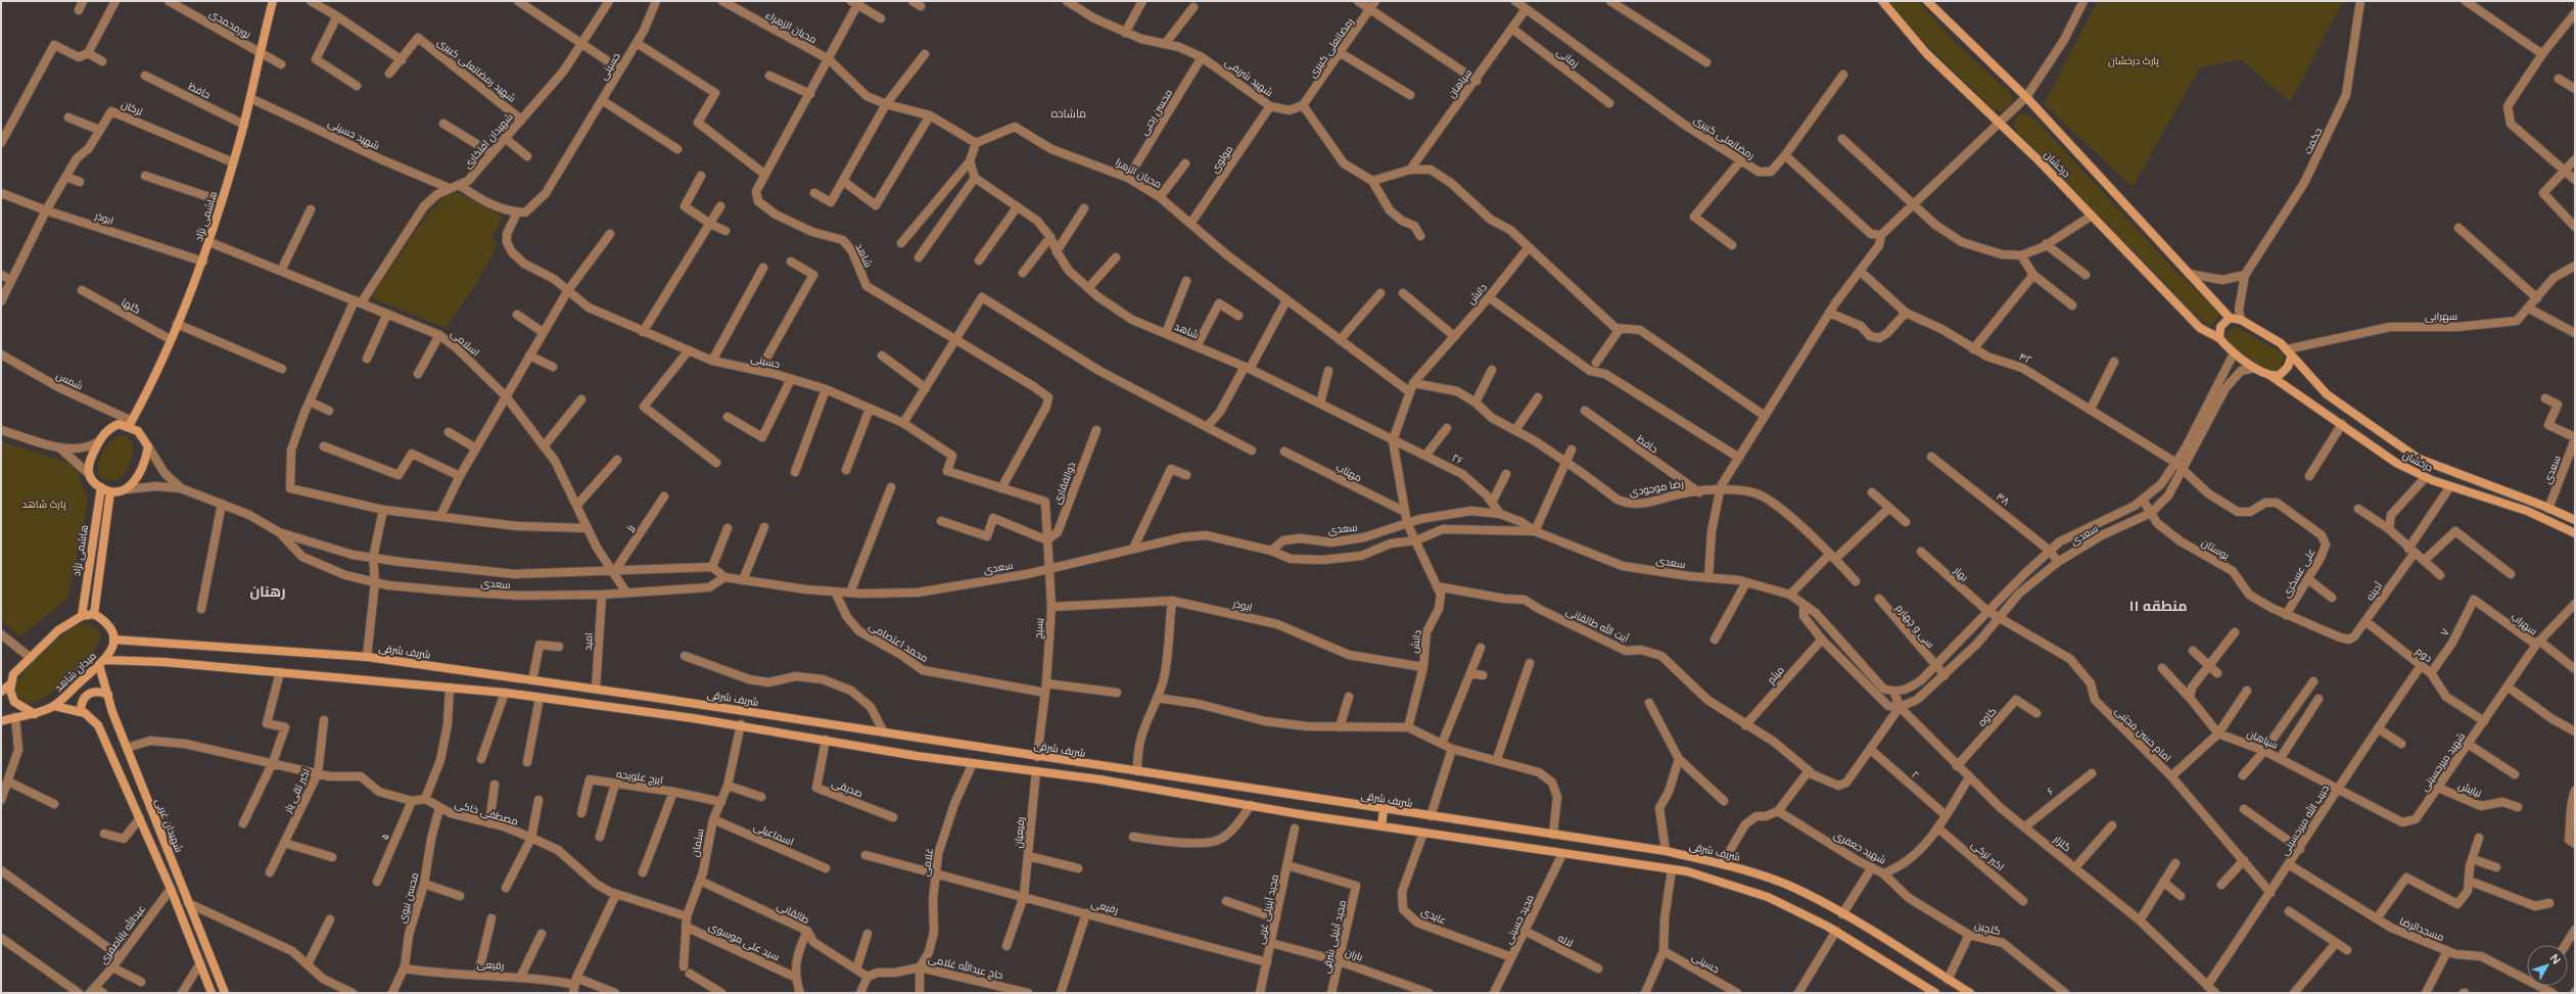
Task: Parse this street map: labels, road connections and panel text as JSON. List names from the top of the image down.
{
  "streets": {
    "main road": [
      "درخشان",
      "هاشمی نژاد",
      "شریف شرقی",
      "میدان شاهد",
      "شهیدان غربی"
    ],
    "street": [
      "نورمحمدی",
      "محبان الزهراء",
      "رمضانعلی کبیری",
      "زمانی",
      "حسینی",
      "شهید رمضانعلی کبیری",
      "شهید شریفی",
      "سپاهان",
      "حافظ",
      "ترکان",
      "محسن رجبی",
      "شهید حسینی",
      "شهیدان افتخاری",
      "حکمت",
      "مولوی",
      "محبان الزهرا",
      "ابوذر",
      "شاهد",
      "دانش",
      "گلها",
      "سهرابی",
      "اسلامی",
      "۴۲",
      "شمس",
      "۲۶",
      "سعدی",
      "مهتاب",
      "ذوالفقاری",
      "رضا موجودی",
      "۳۸",
      "رز",
      "بوستان",
      "علی عسکری",
      "بهار",
      "آدینه",
      "سهراب",
      "آیت الله طالقانی",
      "سی و چهارم",
      "بسیج",
      "۷",
      "امید",
      "محمد اعتصامی",
      "دوم",
      "میثم",
      "کاوه",
      "امام حسن مجتبی",
      "شهید میرحسینی",
      "۲",
      "ایرج علویجه",
      "صدیقی",
      "نیایش",
      "اکبر تقی یار",
      "۶",
      "مصطفی خاکی",
      "حبیب الله میرحسینی",
      "رفیعیان",
      "اسماعیلی",
      "۵",
      "سلمان",
      "گلزار",
      "شهید جعفری",
      "اکبر ترکی",
      "غلامی",
      "محسن نبوی",
      "رفیعی",
      "مجید آبنیلی غربی",
      "طالقانی",
      "عابدی",
      "مجید حسینی",
      "گلچین",
      "مسجدالرضا",
      "عبدالله باباصفری",
      "مجید آبنیلی شرقی",
      "لاله",
      "سید علی موسوی",
      "باران",
      "حاج عبدالله غلامی"
    ]
  },
  "crossings": [
    ["نورمحمدی", "هاشمی نژاد"],
    ["محبان الزهراء", "شاهد"],
    ["رمضانعلی کبیری", "شهید شریفی"],
    ["رمضانعلی کبیری", "سپاهان"],
    ["زمانی", "سپاهان"],
    ["حسینی", "شاهد"],
    ["حسینی", "بسیج"],
    ["شهید رمضانعلی کبیری", "شهیدان افتخاری"],
    ["شهید شریفی", "محسن رجبی"],
    ["شهید شریفی", "مولوی"],
    ["سپاهان", "شهید میرحسینی"],
    ["سپاهان", "حبیب الله میرحسینی"],
    ["حافظ", "هاشمی نژاد"],
    ["حافظ", "رضا موجودی"],
    ["ترکان", "هاشمی نژاد"],
    ["ترکان", "ابوذر"],
    ["محسن رجبی", "محبان الزهرا"],
    ["شهید حسینی", "شهیدان افتخاری"],
    ["شهید حسینی", "هاشمی نژاد"],
    ["شهیدان افتخاری", "اسلامی"],
    ["مولوی", "محبان الزهرا"],
    ["درخشان", "سهرابی"],
    ["درخشان", "سعدی"],
    ["درخشان", "آدینه"],
    ["محبان الزهرا", "دانش"],
    ["هاشمی نژاد", "ابوذر"],
    ["هاشمی نژاد", "گلها"],
    ["هاشمی نژاد", "اسلامی"],
    ["هاشمی نژاد", "شمس"],
    ["ابوذر", "دانش"],
    ["ابوذر", "بسیج"],
    ["شاهد", "دانش"],
    ["شاهد", "۲۶"],
    ["دانش", "۲۶"],
    ["دانش", "سعدی"],
    ["دانش", "مهتاب"],
    ["دانش", "رضا موجودی"],
    ["دانش", "آیت الله طالقانی"],
    ["اسلامی", "سعدی"],
    ["اسلامی", "رز"],
    ["۴۲", "سعدی"],
    ["۴۲", "علی عسکری"],
    ["۲۶", "سعدی"],
    ["سعدی", "۳۸"],
    ["سعدی", "رز"],
    ["سعدی", "بوستان"],
    ["سعدی", "علی عسکری"],
    ["سعدی", "بهار"],
    ["سعدی", "آیت الله طالقانی"],
    ["سعدی", "سی و چهارم"],
    ["سعدی", "بسیج"],
    ["سعدی", "امید"],
    ["سعدی", "محمد اعتصامی"],
    ["سعدی", "امام حسن مجتبی"],
    ["سعدی", "گلزار"],
    ["ذوالفقاری", "بسیج"],
    ["بوستان", "علی عسکری"],
    ["بوستان", "آدینه"],
    ["بهار", "امام حسن مجتبی"],
    ["آدینه", "دوم"],
    ["سهراب", "۷"],
    ["سهراب", "شهید میرحسینی"],
    ["آیت الله طالقانی", "میثم"],
    ["آیت الله طالقانی", "۲"],
    ["آیت الله طالقانی", "گلزار"],
    ["بسیج", "محمد اعتصامی"],
    ["بسیج", "شریف شرقی"],
    ["۷", "دوم"],
    ["امید", "شریف شرقی"],
    ["شریف شرقی", "میدان شاهد"],
    ["دوم", "شهید میرحسینی"],
    ["دوم", "حبیب الله میرحسینی"],
    ["میدان شاهد", "شهیدان غربی"],
    ["کاوه", "گلزار"],
    ["امام حسن مجتبی", "حبیب الله میرحسینی"],
    ["شهید میرحسینی", "نیایش"],
    ["شهید میرحسینی", "حبیب الله میرحسینی"],
    ["۲", "شهید جعفری"],
    ["ایرج علویجه", "سلمان"],
    ["۶", "گلزار"],
    ["مصطفی خاکی", "سلمان"],
    ["مصطفی خاکی", "محسن نبوی"],
    ["حبیب الله میرحسینی", "گلزار"],
    ["حبیب الله میرحسینی", "مسجدالرضا"],
    ["رفیعیان", "رفیعی"],
    ["اسماعیلی", "سلمان"],
    ["سلمان", "طالقانی"],
    ["سلمان", "سید علی موسوی"],
    ["گلزار", "شهید جعفری"],
    ["شهید جعفری", "اکبر ترکی"],
    ["شهید جعفری", "گلچین"],
    ["غلامی", "رفیعی"],
    ["غلامی", "حاج عبدالله غلامی"],
    ["محسن نبوی", "رفیعی"],
    ["رفیعی", "مجید آبنیلی غربی"],
    ["مجید آبنیلی غربی", "مجید آبنیلی شرقی"],
    ["مجید آبنیلی غربی", "باران"],
    ["طالقانی", "حاج عبدالله غلامی"],
    ["عابدی", "مجید حسینی"],
    ["مجید حسینی", "لاله"],
    ["مجید آبنیلی شرقی", "باران"]
  ],
  "districts": ["ماشاده", "رهنان", "منطقه ۱۱"],
  "parks": ["پارک درخشان", "پارک شاهد"],
  "north": "top right"
}
